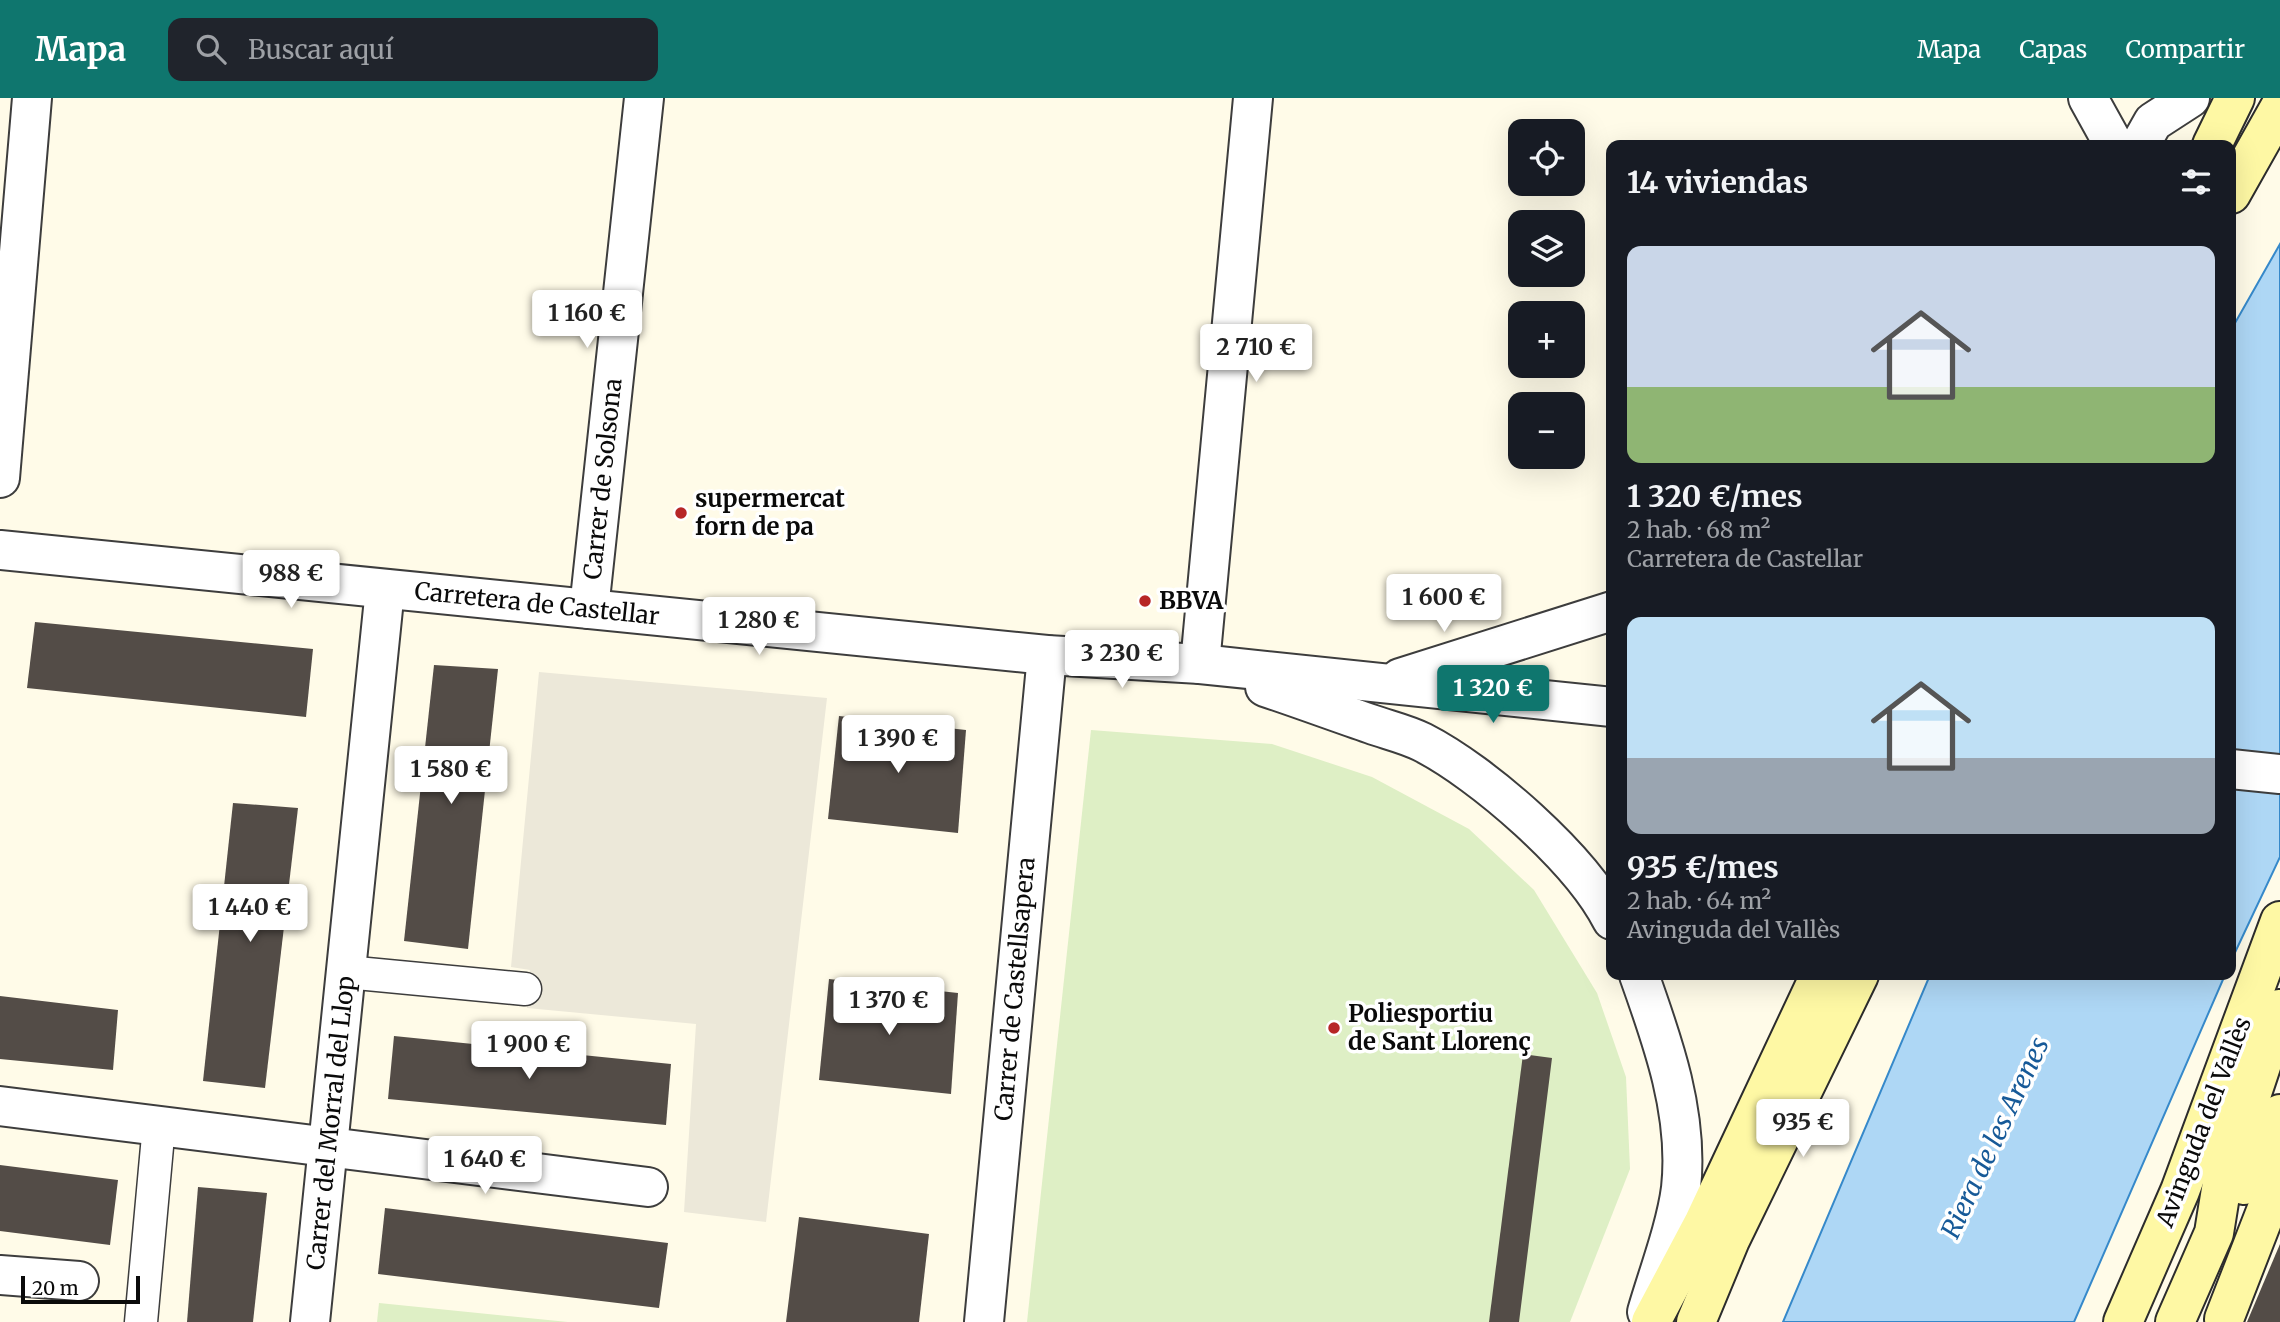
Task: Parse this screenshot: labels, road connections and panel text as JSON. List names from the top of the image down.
{
  "streets": {
    "main road": ["Avinguda del Vallès"],
    "street": [
      "Carrer de Solsona",
      "Carretera de Castellar",
      "Carrer de Castellsapera",
      "Carrer del Morral del Llop"
    ]
  },
  "crossings": [
    ["Carrer de Solsona", "Carretera de Castellar"],
    ["Carretera de Castellar", "Carrer de Castellsapera"],
    ["Carretera de Castellar", "Carrer del Morral del Llop"]
  ],
  "water": ["Riera de les Arenes"],
  "places": ["supermercat forn de pa", "BBVA", "Poliesportiu de Sant Llorenç"],
  "scale_bar": "20 m",
  "page": {
    "header": "Mapa",
    "search": "Buscar aquí",
    "nav": ["Mapa", "Capas", "Compartir"],
    "map_buttons": ["+", "−"],
    "heading": "14 viviendas",
    "list": [
      {
        "name": "1 320 €/mes",
        "note": "2 hab. · 68 m² · Carretera de Castellar"
      },
      {
        "name": "935 €/mes",
        "note": "2 hab. · 64 m² · Avinguda del Vallès"
      }
    ],
    "price": [
      "1 160 €",
      "2 710 €",
      "988 €",
      "1 600 €",
      "1 280 €",
      "3 230 €",
      "1 320 €",
      "1 390 €",
      "1 580 €",
      "1 440 €",
      "1 370 €",
      "1 900 €",
      "935 €",
      "1 640 €"
    ],
    "scale": "20 m"
  }
}
